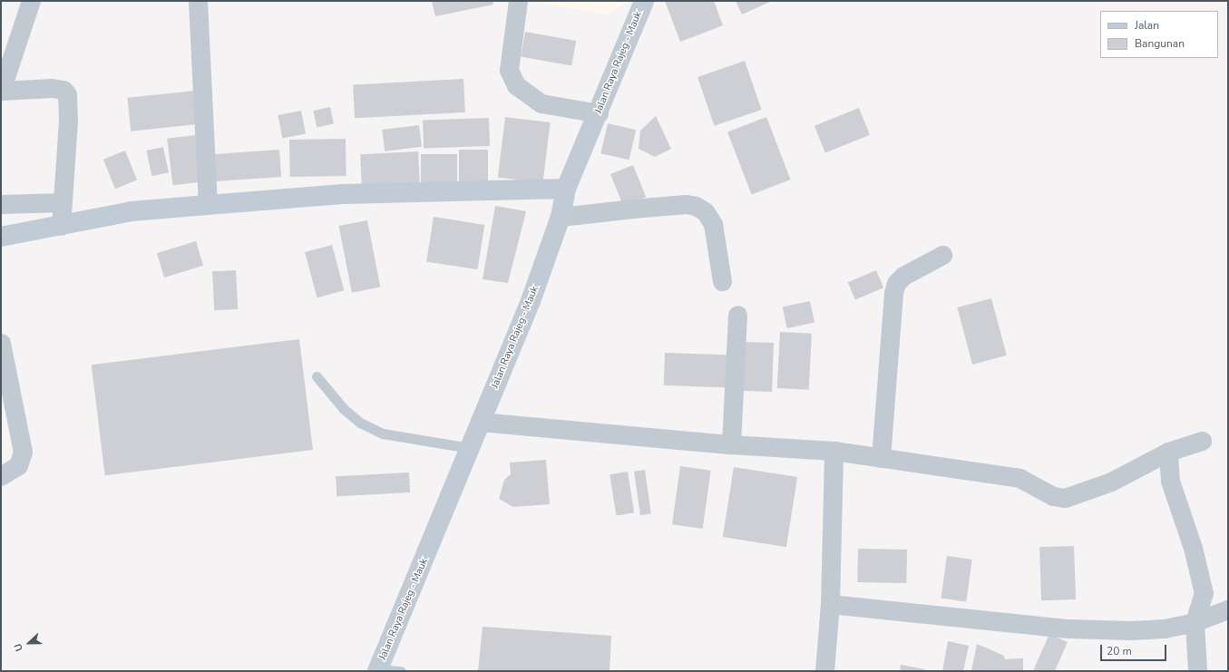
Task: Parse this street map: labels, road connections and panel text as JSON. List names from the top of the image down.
{
  "streets": {
    "main road": ["Jalan Raya Rajeg - Mauk"]
  },
  "legend": ["Jalan", "Bangunan"],
  "scale_bar": "20 m",
  "north": "left"
}
